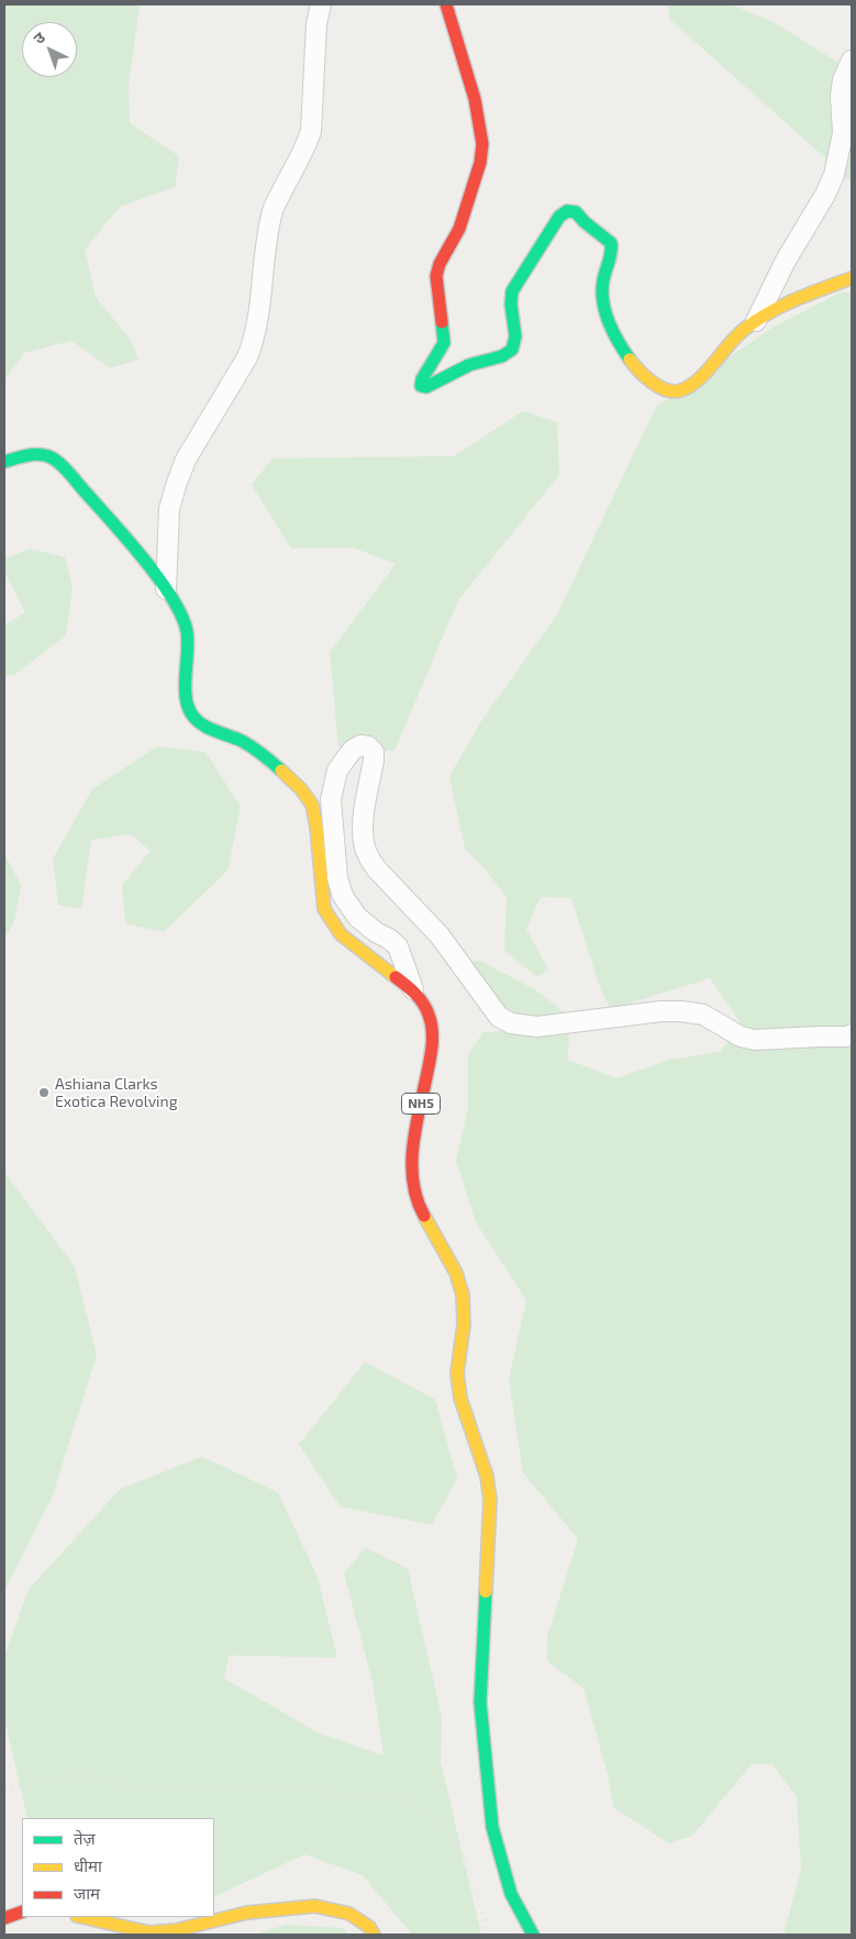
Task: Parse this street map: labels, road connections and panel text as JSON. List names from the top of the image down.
{
  "streets": {
    "main road": ["NH5"]
  },
  "places": ["Ashiana Clarks Exotica Revolving"],
  "legend": ["तेज़", "धीमा", "जाम"],
  "north": "top left"
}
